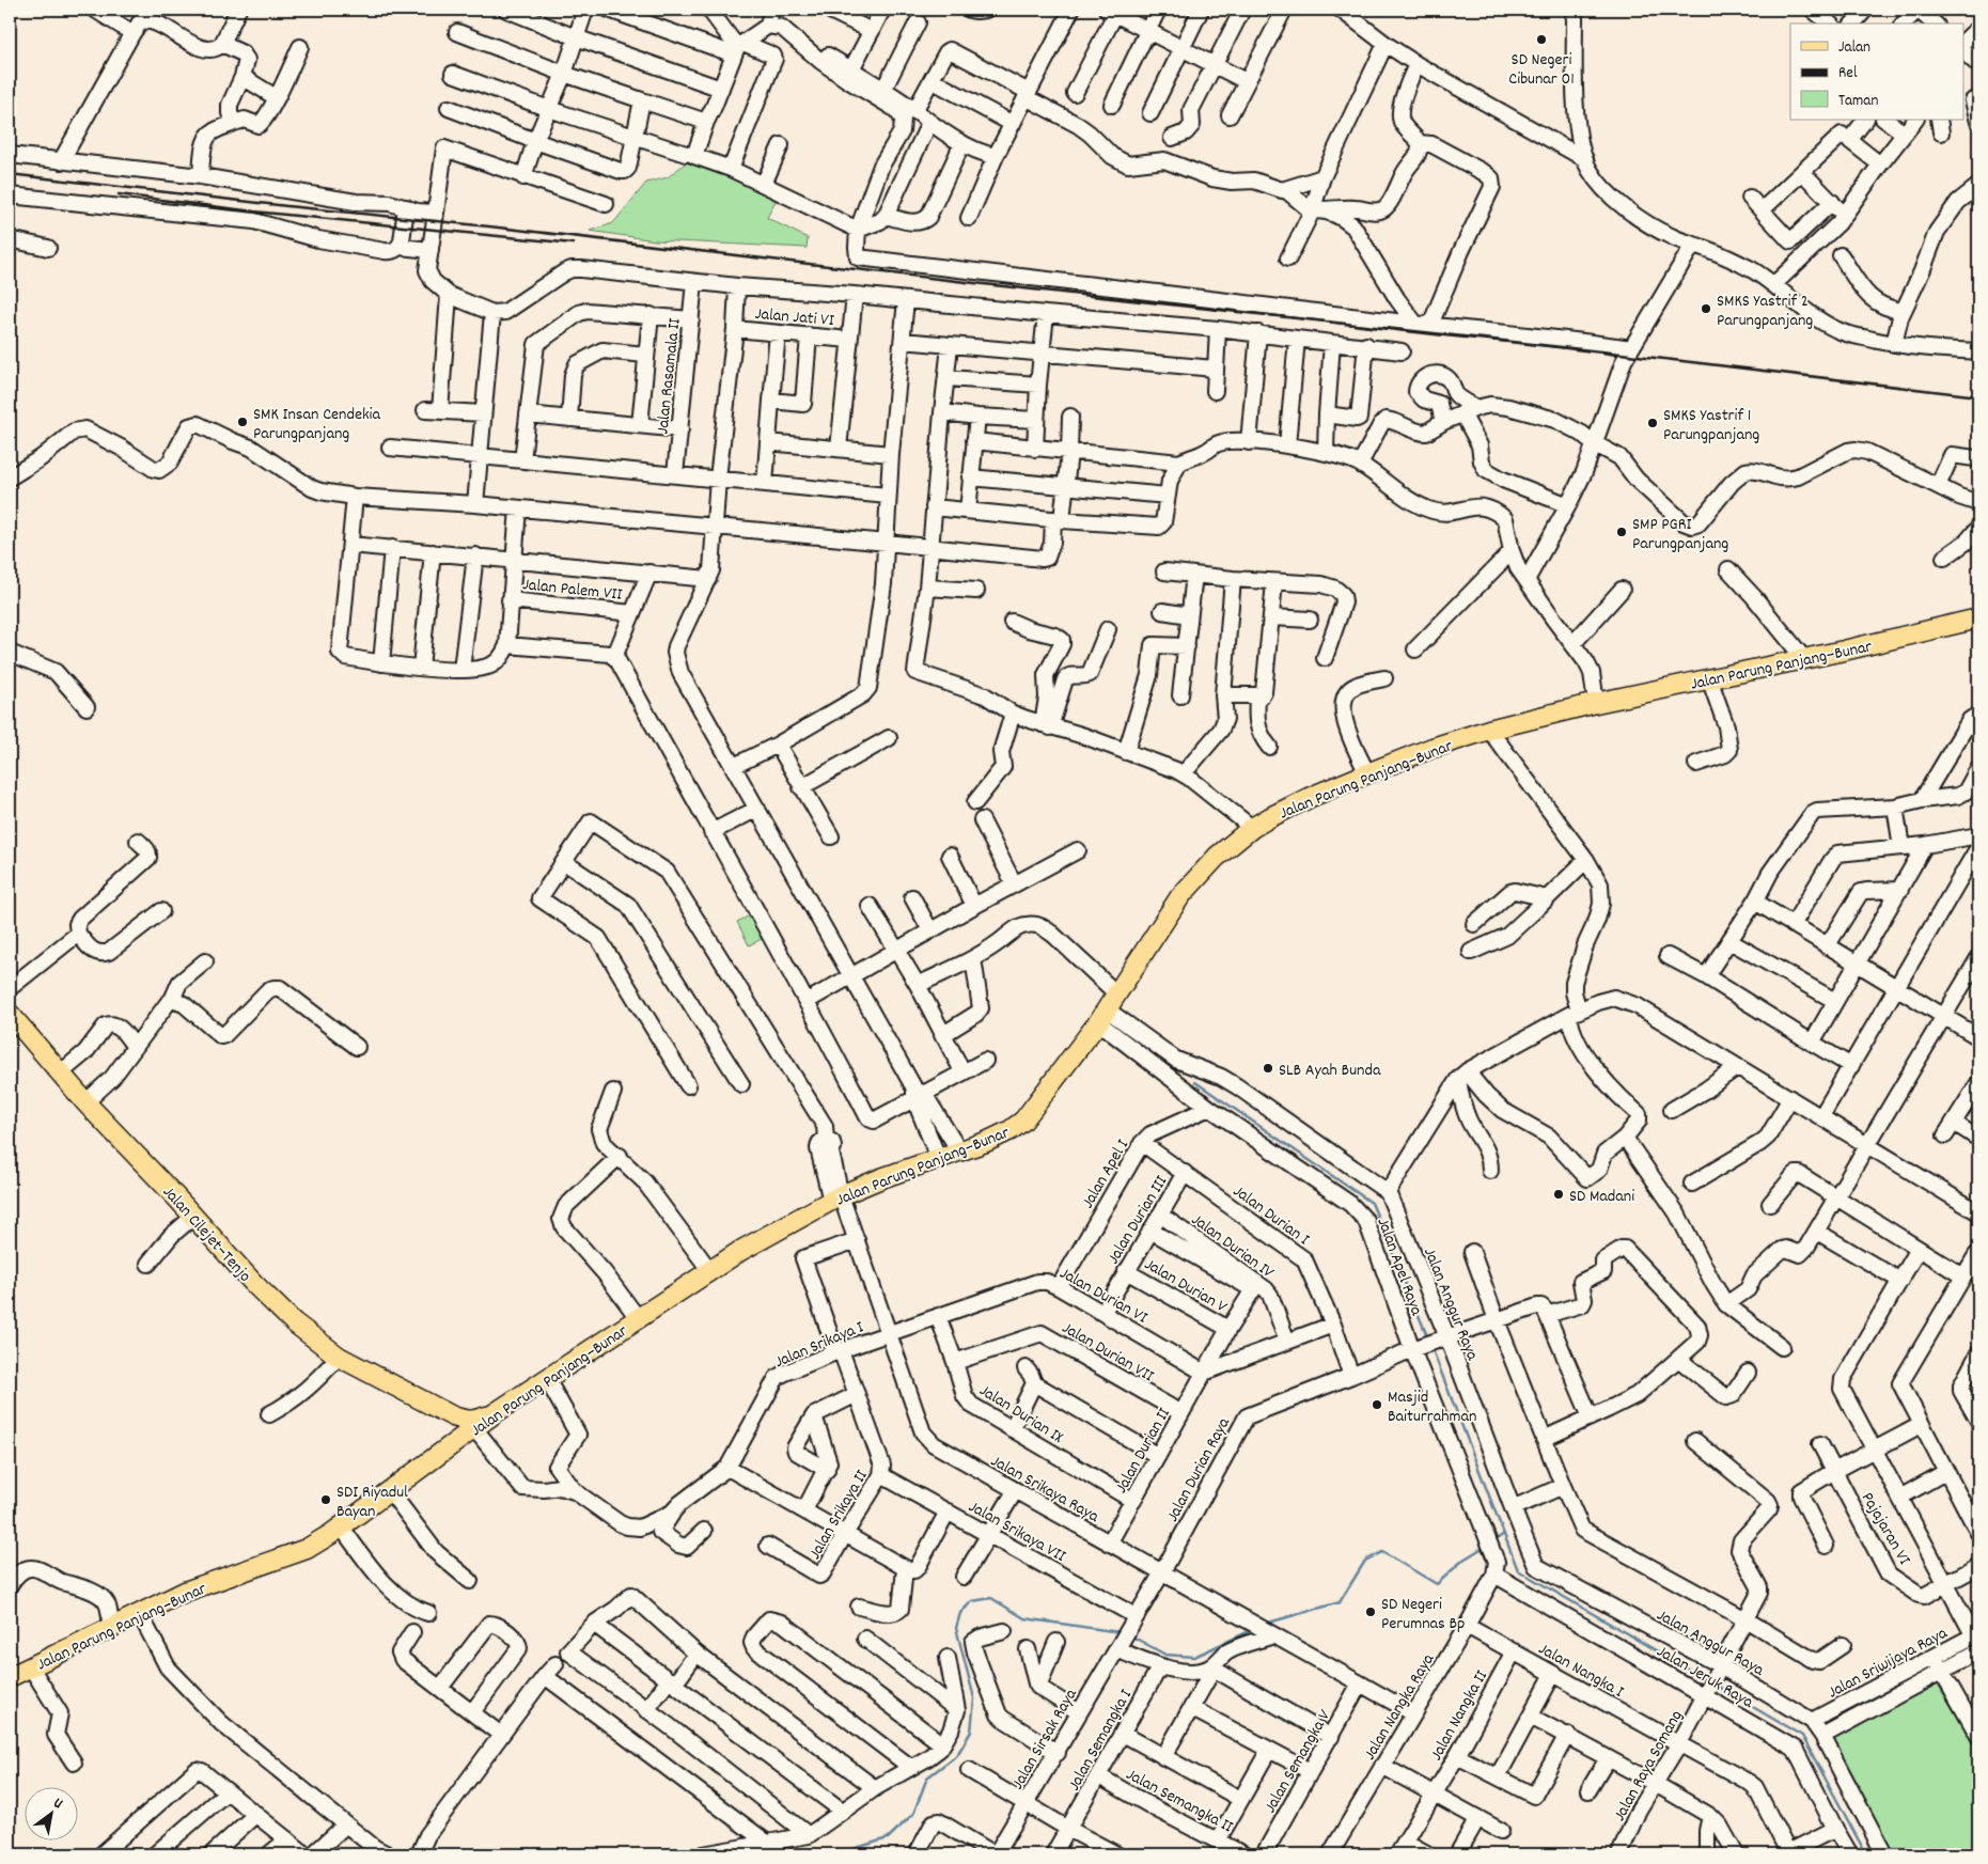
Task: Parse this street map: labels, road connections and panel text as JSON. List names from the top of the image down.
{
  "streets": {
    "main road": ["Jalan Parung Panjang–Bunar", "Jalan Cilejet–Tenjo"],
    "street": [
      "Jalan Jati VI",
      "Jalan Rasamala II",
      "Jalan Palem VII",
      "Jalan Apel I",
      "Jalan Durian I",
      "Jalan Durian III",
      "Jalan Durian IV",
      "Jalan Apel Raya",
      "Jalan Durian V",
      "Jalan Durian VI",
      "Jalan Anggur Raya",
      "Jalan Srikaya I",
      "Jalan Durian VII",
      "Jalan Durian IX",
      "Jalan Durian II",
      "Jalan Durian Raya",
      "Jalan Srikaya Raya",
      "Jalan Srikaya II",
      "Pajajaran VI",
      "Jalan Srikaya VII",
      "Jalan Sriwijaya Raya",
      "Jalan Nangka I",
      "Jalan Jeruk Raya",
      "Jalan Nangka Raya",
      "Jalan Nangka II",
      "Jalan Sirsak Raya",
      "Jalan Semangka I",
      "Jalan Semangka V",
      "Jalan Raya Somang",
      "Jalan Semangka II"
    ]
  },
  "crossings": [
    ["Jalan Parung Panjang–Bunar", "Jalan Cilejet–Tenjo"],
    ["Jalan Parung Panjang–Bunar", "Jalan Apel Raya"],
    ["Jalan Parung Panjang–Bunar", "Jalan Srikaya Raya"],
    ["Jalan Apel I", "Jalan Durian I"],
    ["Jalan Apel I", "Jalan Apel Raya"],
    ["Jalan Apel I", "Jalan Durian VI"],
    ["Jalan Durian I", "Jalan Durian III"],
    ["Jalan Durian I", "Jalan Durian Raya"],
    ["Jalan Durian III", "Jalan Durian IV"],
    ["Jalan Durian III", "Jalan Durian V"],
    ["Jalan Durian III", "Jalan Durian VI"],
    ["Jalan Durian IV", "Jalan Durian II"],
    ["Jalan Apel Raya", "Jalan Anggur Raya"],
    ["Jalan Apel Raya", "Jalan Durian Raya"],
    ["Jalan Apel Raya", "Jalan Jeruk Raya"],
    ["Jalan Apel Raya", "Jalan Nangka Raya"],
    ["Jalan Durian V", "Jalan Durian II"],
    ["Jalan Durian VI", "Jalan Srikaya I"],
    ["Jalan Durian VI", "Jalan Durian IX"],
    ["Jalan Durian VI", "Jalan Durian II"],
    ["Jalan Durian VI", "Jalan Srikaya Raya"],
    ["Jalan Anggur Raya", "Jalan Durian Raya"],
    ["Jalan Anggur Raya", "Jalan Sriwijaya Raya"],
    ["Jalan Anggur Raya", "Jalan Raya Somang"],
    ["Jalan Srikaya I", "Jalan Srikaya Raya"],
    ["Jalan Srikaya I", "Jalan Srikaya II"],
    ["Jalan Durian VII", "Jalan Durian IX"],
    ["Jalan Durian VII", "Jalan Durian II"],
    ["Jalan Durian IX", "Jalan Durian II"],
    ["Jalan Durian II", "Jalan Srikaya Raya"],
    ["Jalan Durian Raya", "Jalan Srikaya Raya"],
    ["Jalan Durian Raya", "Jalan Srikaya VII"],
    ["Jalan Durian Raya", "Jalan Sirsak Raya"],
    ["Jalan Srikaya Raya", "Jalan Srikaya II"],
    ["Jalan Srikaya II", "Jalan Srikaya VII"],
    ["Jalan Srikaya VII", "Jalan Sirsak Raya"],
    ["Jalan Nangka I", "Jalan Nangka Raya"],
    ["Jalan Nangka I", "Jalan Nangka II"],
    ["Jalan Nangka I", "Jalan Raya Somang"],
    ["Jalan Jeruk Raya", "Jalan Nangka Raya"],
    ["Jalan Jeruk Raya", "Jalan Raya Somang"],
    ["Jalan Semangka I", "Jalan Semangka II"]
  ],
  "places": [
    "SD Negeri Cibunar 01",
    "SMKS Yastrif 2 Parungpanjang",
    "SMK Insan Cendekia Parungpanjang",
    "SMKS Yastrif 1 Parungpanjang",
    "SMP PGRI Parungpanjang",
    "SLB Ayah Bunda",
    "SD Madani",
    "Masjid Baiturrahman",
    "SDI Riyadul Bayan",
    "SD Negeri Perumnas Bp"
  ],
  "legend": ["Jalan", "Rel", "Taman"],
  "north": "top right"
}
